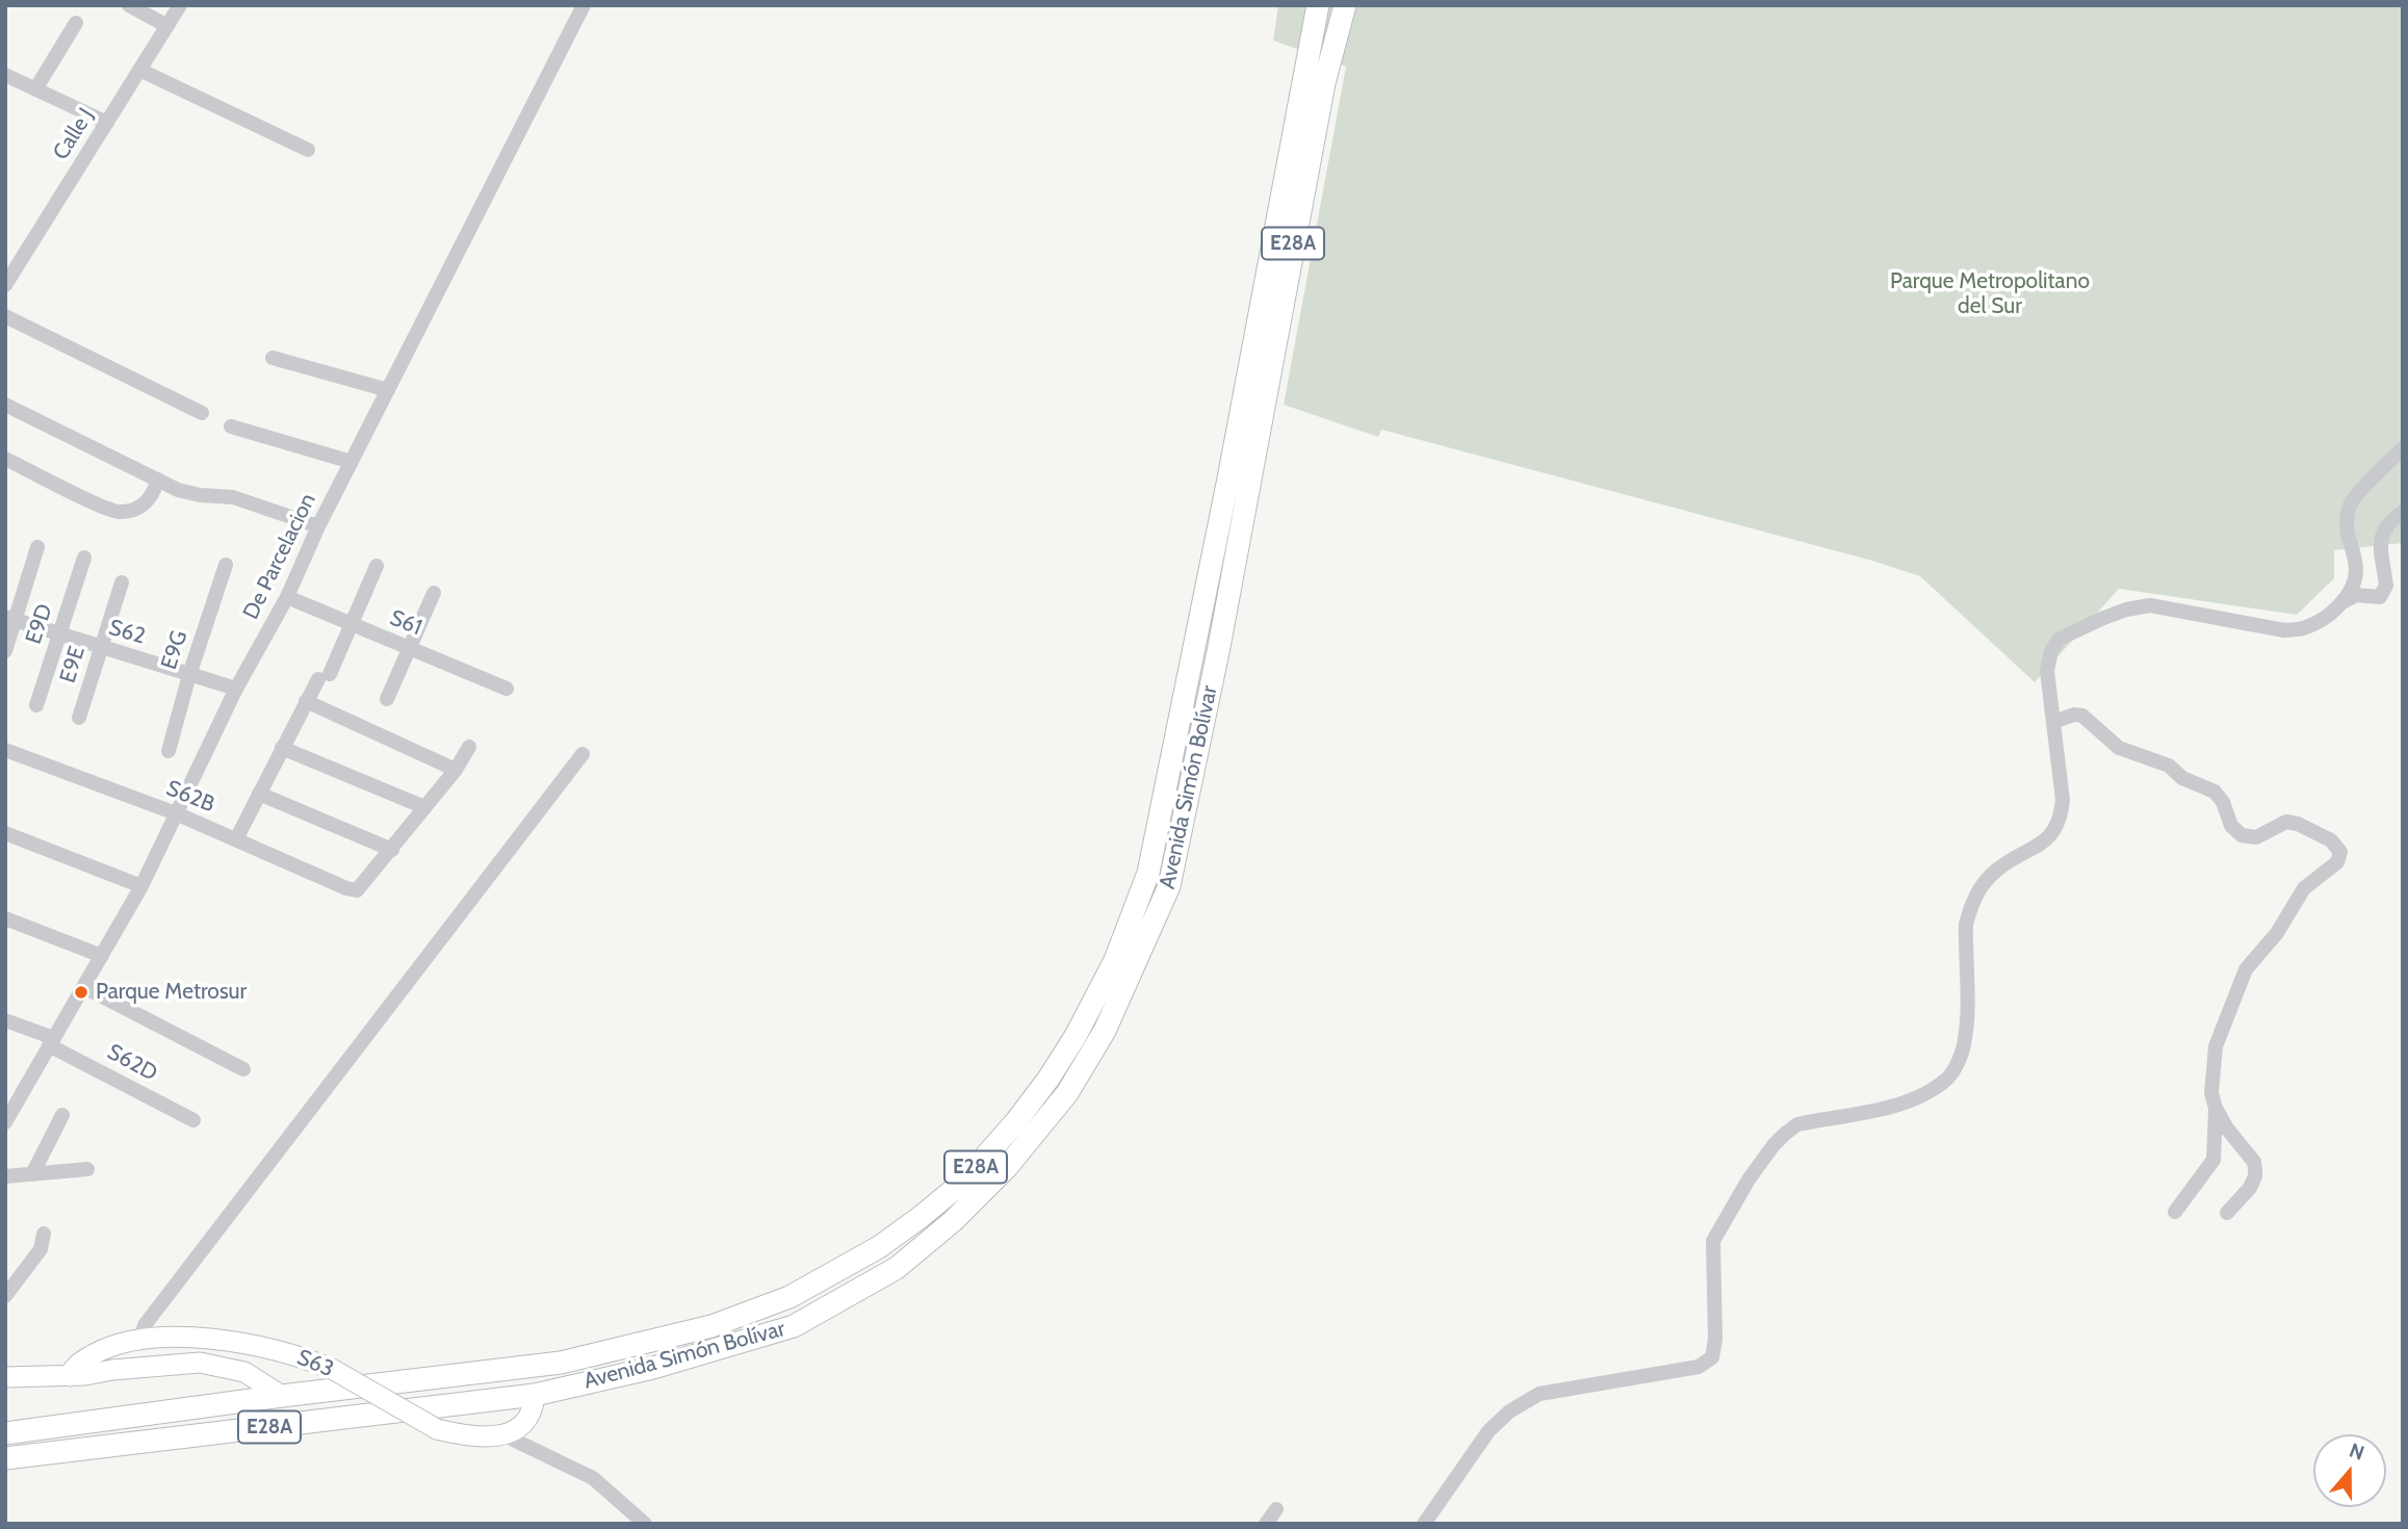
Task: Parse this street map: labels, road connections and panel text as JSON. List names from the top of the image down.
{
  "streets": {
    "highway": ["E28A", "Avenida Simón Bolívar"],
    "main road": ["S63"],
    "street": [
      "Calle J",
      "De Parcelacion",
      "S61",
      "E9D",
      "S62",
      "E9G",
      "E9E",
      "S62B",
      "S62D"
    ]
  },
  "crossings": [
    ["De Parcelacion", "S61"],
    ["De Parcelacion", "S62"],
    ["De Parcelacion", "S62B"],
    ["De Parcelacion", "S62D"],
    ["E9D", "S62"],
    ["S62", "E9G"],
    ["S62", "E9E"],
    ["Avenida Simón Bolívar", "S63"]
  ],
  "parks": ["Parque Metropolitano del Sur"],
  "places": ["Parque Metrosur"],
  "north": "top"
}
